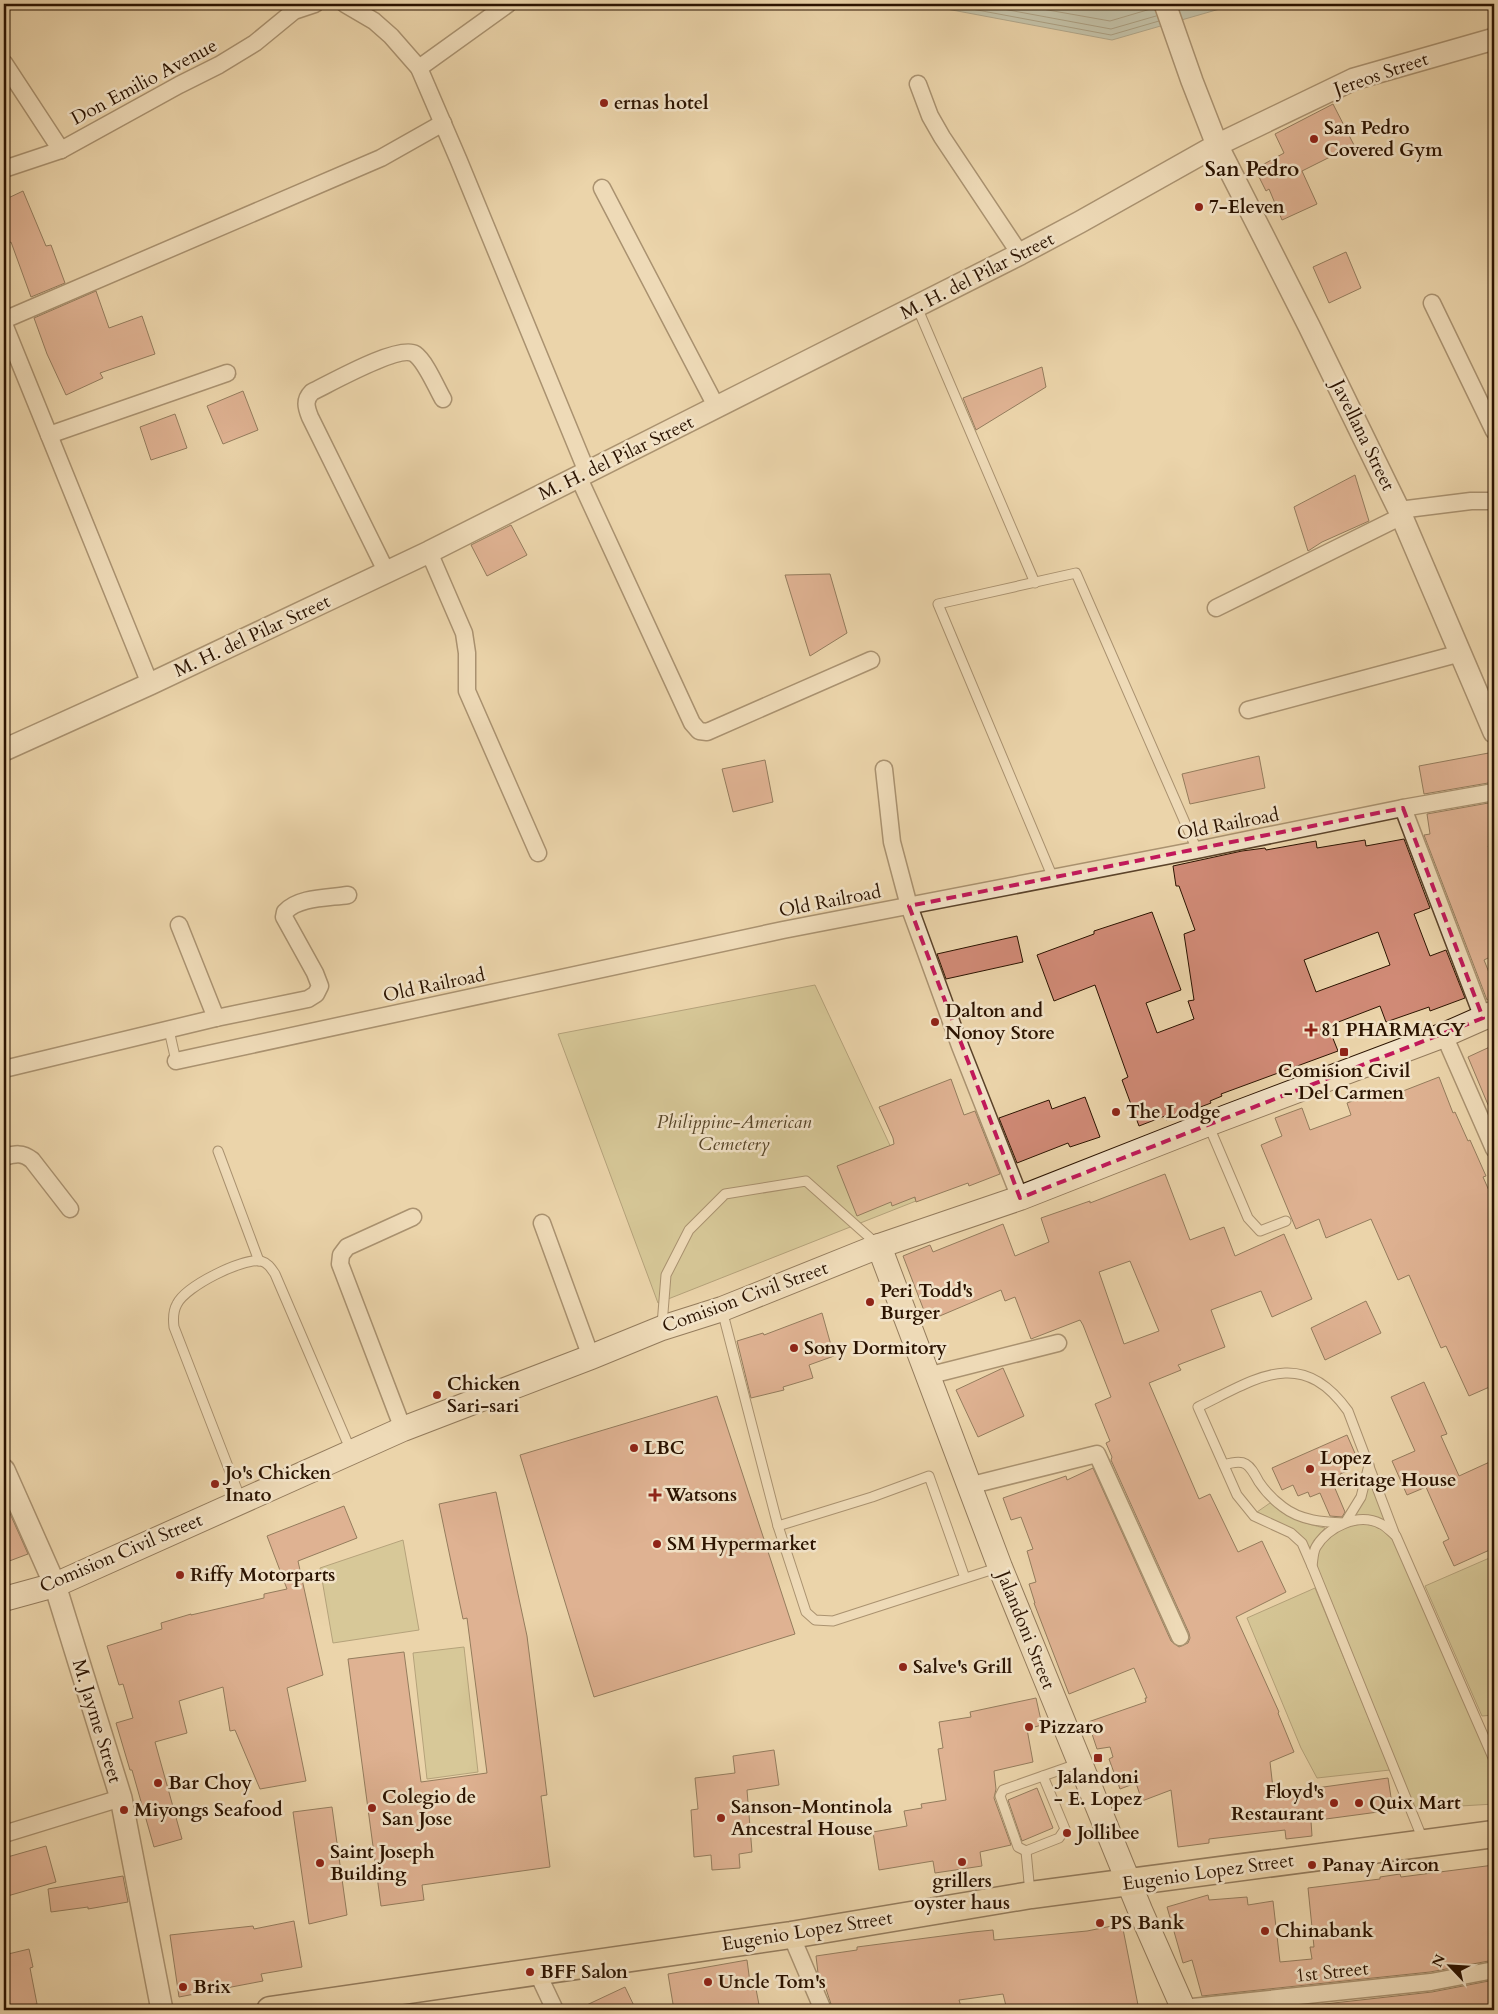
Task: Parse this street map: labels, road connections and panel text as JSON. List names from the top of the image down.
{
  "streets": {
    "main road": ["Comision Civil Street", "Jalandoni Street", "Eugenio Lopez Street"],
    "street": [
      "Jereos Street",
      "Don Emilio Avenue",
      "M. H. del Pilar Street",
      "Javellana Street",
      "Old Railroad",
      "M. Jayme Street",
      "1st Street"
    ]
  },
  "crossings": [
    ["Jereos Street", "M. H. del Pilar Street"],
    ["Jereos Street", "Javellana Street"],
    ["M. H. del Pilar Street", "Javellana Street"],
    ["Comision Civil Street", "Jalandoni Street"],
    ["Comision Civil Street", "M. Jayme Street"],
    ["Jalandoni Street", "Eugenio Lopez Street"],
    ["Jalandoni Street", "1st Street"]
  ],
  "districts": ["San Pedro"],
  "parks": ["Philippine-American Cemetery"],
  "places": {
    "other": [
      "ernas hotel",
      "San Pedro Covered Gym",
      "7-Eleven",
      "Dalton and Nonoy Store",
      "The Lodge",
      "Peri Todd's Burger",
      "Sony Dormitory",
      "Chicken Sari-sari",
      "LBC",
      "Lopez Heritage House",
      "Jo's Chicken Inato",
      "SM Hypermarket",
      "Riffy Motorparts",
      "Salve's Grill",
      "Pizzaro",
      "Bar Choy",
      "Floyd's Restaurant",
      "Quix Mart",
      "Colegio de San Jose",
      "Miyongs Seafood",
      "Sanson-Montinola Ancestral House",
      "Jollibee",
      "grillers oyster haus",
      "Saint Joseph Building",
      "Panay Aircon",
      "PS Bank",
      "Chinabank",
      "BFF Salon",
      "Uncle Tom's",
      "Brix"
    ],
    "health": ["81 PHARMACY", "Watsons"],
    "transit": ["Comision Civil - Del Carmen", "Jalandoni - E. Lopez"]
  },
  "north": "top left"
}
